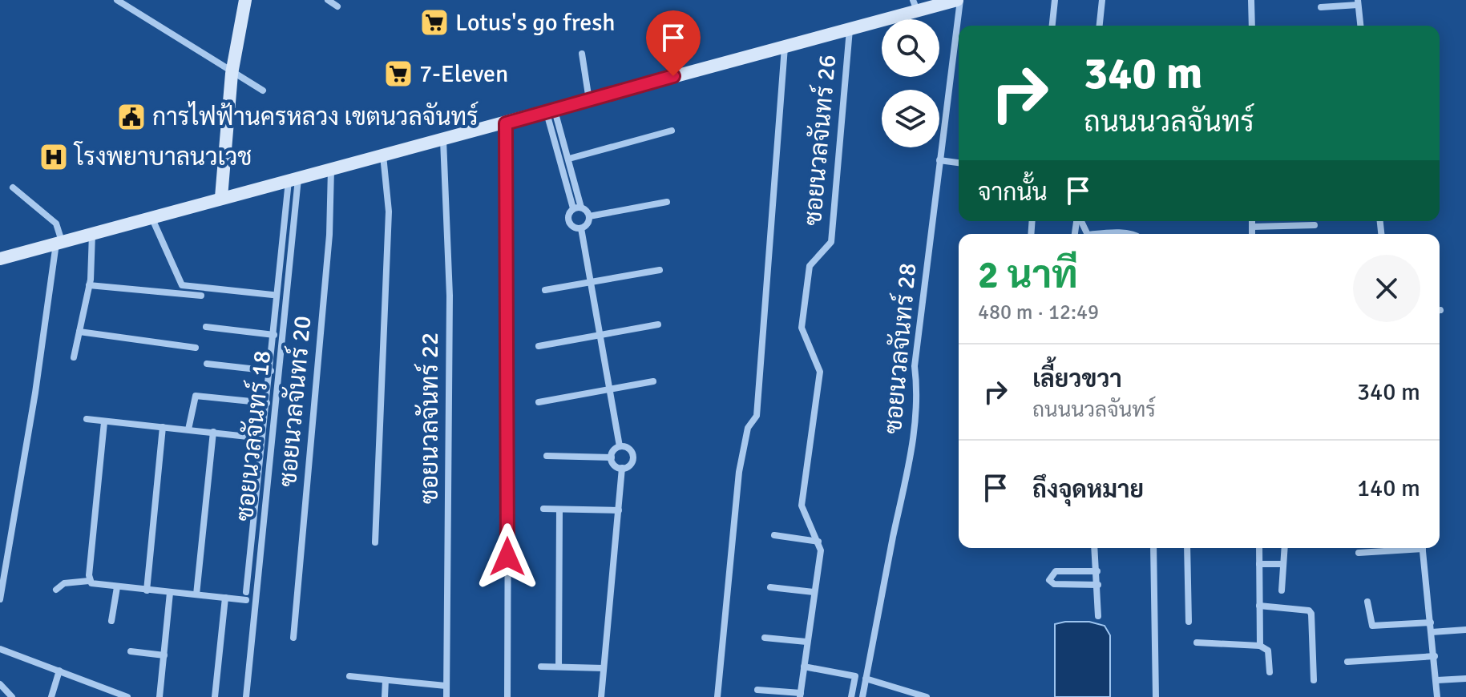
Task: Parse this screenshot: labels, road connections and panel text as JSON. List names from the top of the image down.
{
  "streets": {
    "street": [
      "ซอยนวลจันทร์ 26",
      "ซอยนวลจันทร์ 28",
      "ซอยนวลจันทร์ 20",
      "ซอยนวลจันทร์ 22",
      "ซอยนวลจันทร์ 18"
    ]
  },
  "places": {
    "supermarket": ["Lotus's go fresh", "7-Eleven"],
    "public building": ["การไฟฟ้านครหลวง เขตนวลจันทร์"],
    "hospital": ["โรงพยาบาลนวเวช"]
  },
  "page": {
    "turn": ["340 m", "ถนนนวลจันทร์"],
    "then": "จากนั้น",
    "heading": ["2 นาที", "480 m · 12:49"],
    "list": [
      {
        "name": "เลี้ยวขวา",
        "note": "ถนนนวลจันทร์",
        "value": "340 m"
      },
      {
        "name": "ถึงจุดหมาย",
        "value": "140 m"
      }
    ]
  }
}
